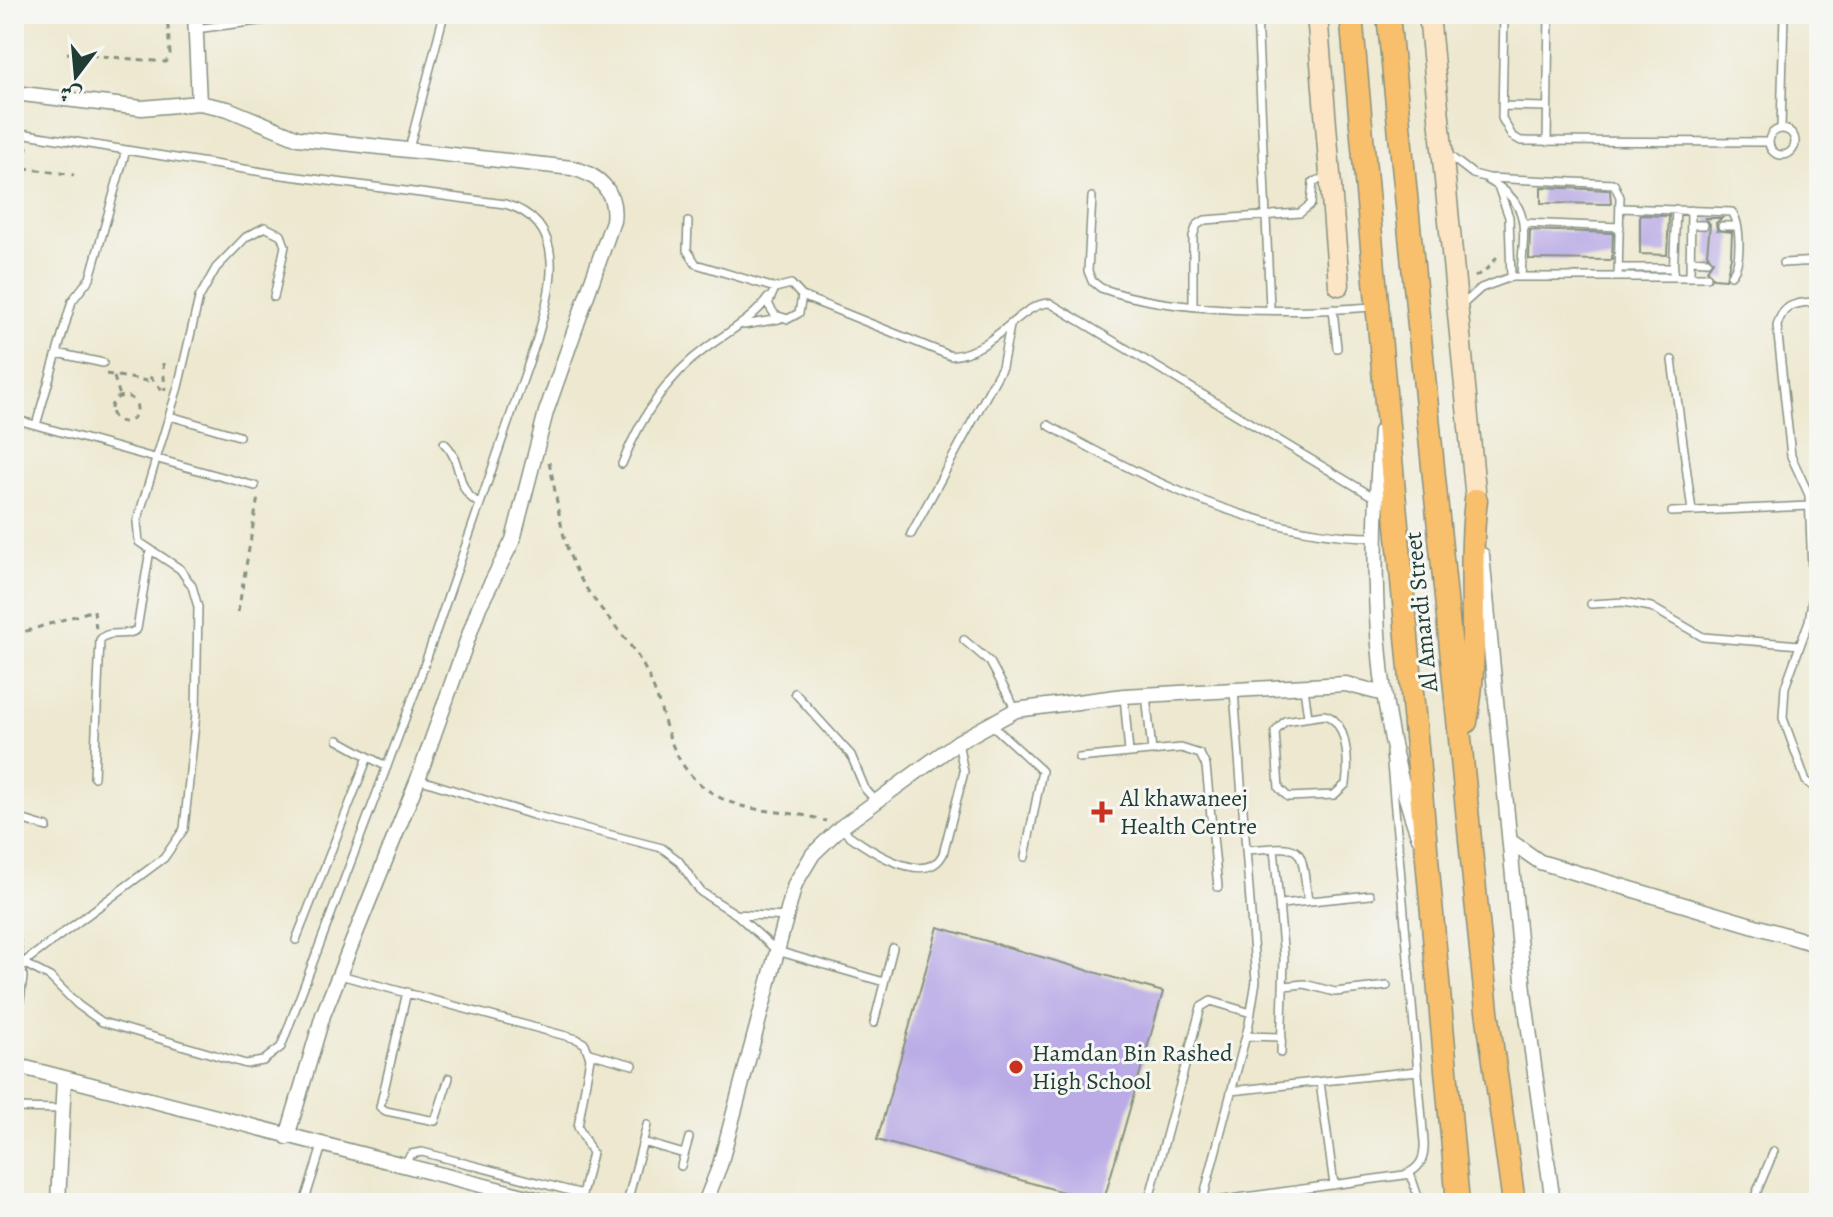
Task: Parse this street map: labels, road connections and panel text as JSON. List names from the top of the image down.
{
  "streets": {
    "main road": ["Al Amardi Street"]
  },
  "places": {
    "health": ["Al khawaneej Health Centre"],
    "other": ["Hamdan Bin Rashed High School"]
  },
  "north": "bottom"
}
